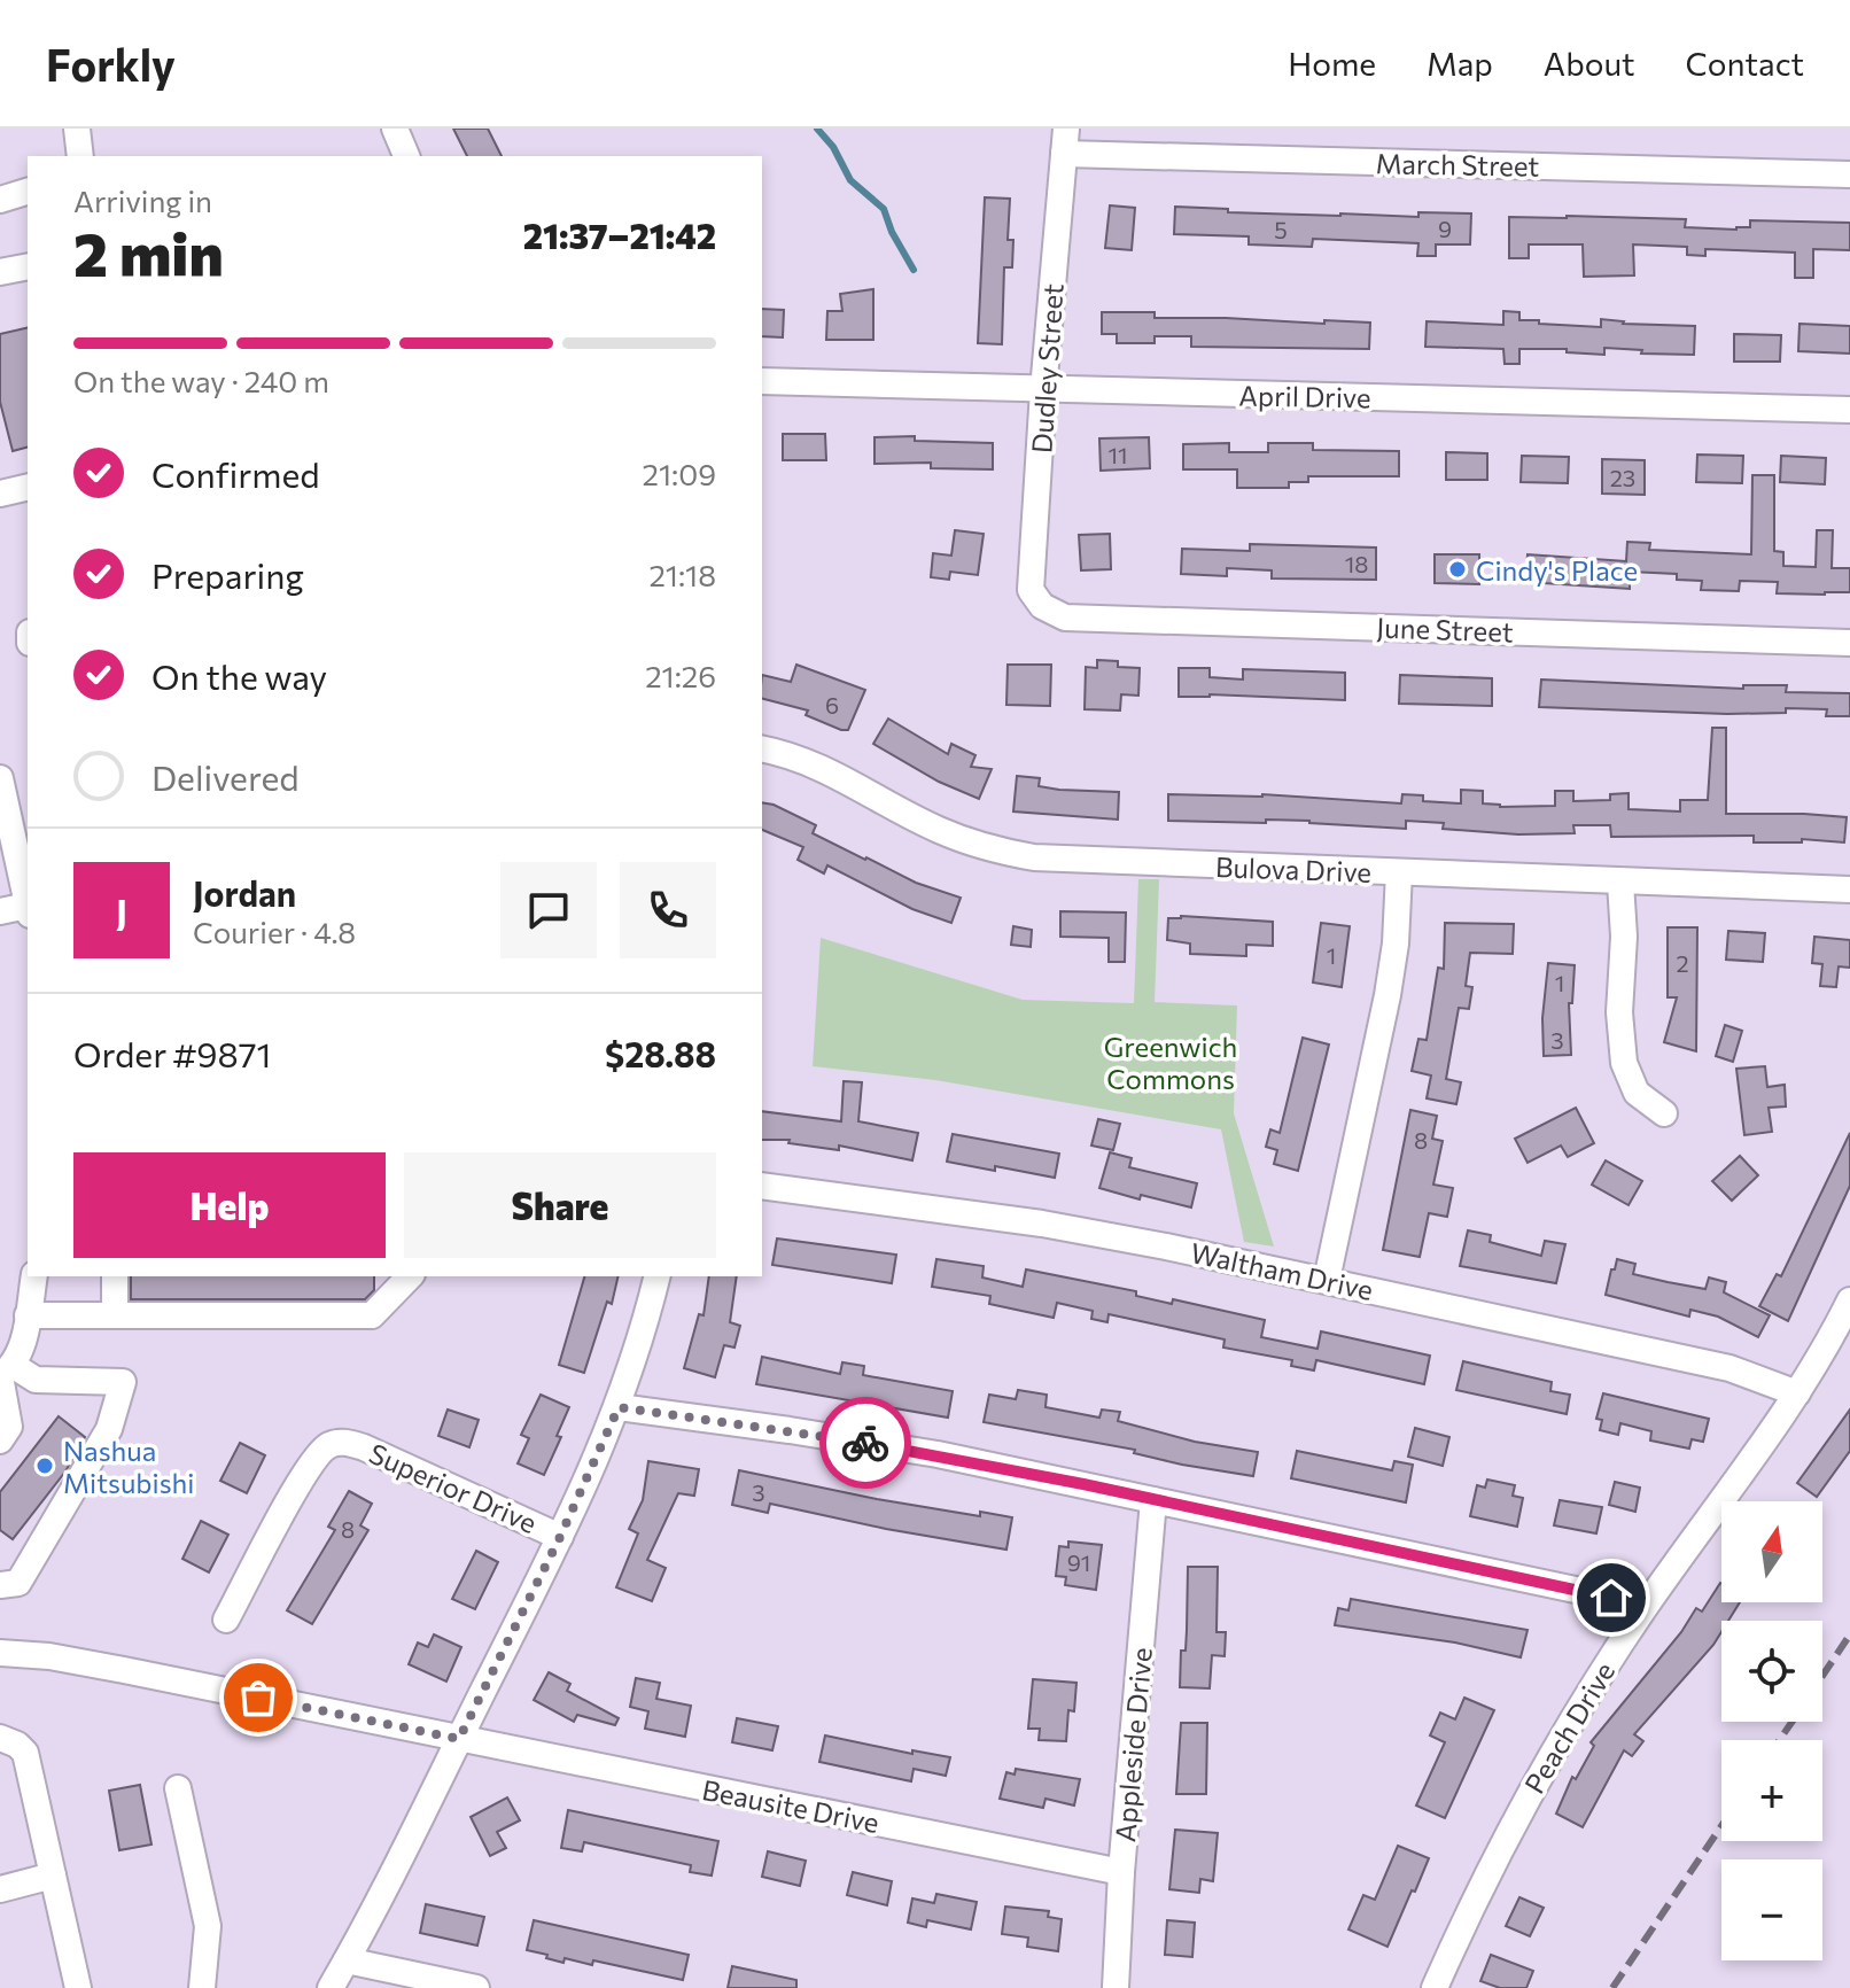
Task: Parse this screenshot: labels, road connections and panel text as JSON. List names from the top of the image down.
{
  "streets": {
    "street": [
      "March Street",
      "Dudley Street",
      "April Drive",
      "June Street",
      "Bulova Drive",
      "Waltham Drive",
      "Superior Drive",
      "Peach Drive",
      "Appleside Drive",
      "Beausite Drive"
    ]
  },
  "crossings": [
    ["March Street", "Dudley Street"],
    ["Dudley Street", "April Drive"],
    ["Dudley Street", "June Street"],
    ["Waltham Drive", "Peach Drive"],
    ["Appleside Drive", "Beausite Drive"]
  ],
  "parks": ["Greenwich Commons"],
  "places": ["Cindy's Place", "Nashua Mitsubishi"],
  "house_numbers": [
    "9",
    "5",
    "11",
    "23",
    "18",
    "6",
    "1",
    "2",
    "1",
    "3",
    "8",
    "3",
    "8",
    "91"
  ],
  "north": "top",
  "page": {
    "header": "Forkly",
    "nav": [
      "Home",
      "Map",
      "About",
      "Contact"
    ],
    "heading": ["2 min", "Arriving in", "21:37–21:42"],
    "panel": [
      "Jordan",
      "Courier · 4.8",
      "Order #9871",
      "$28.88"
    ],
    "bar": "On the way · 240 m",
    "list": [
      ["Confirmed", "21:09"],
      ["Preparing", "21:18"],
      ["On the way", "21:26"],
      "Delivered"
    ],
    "round": "J",
    "buttons": ["Help", "Share"],
    "map_buttons": ["+", "−"]
  }
}
